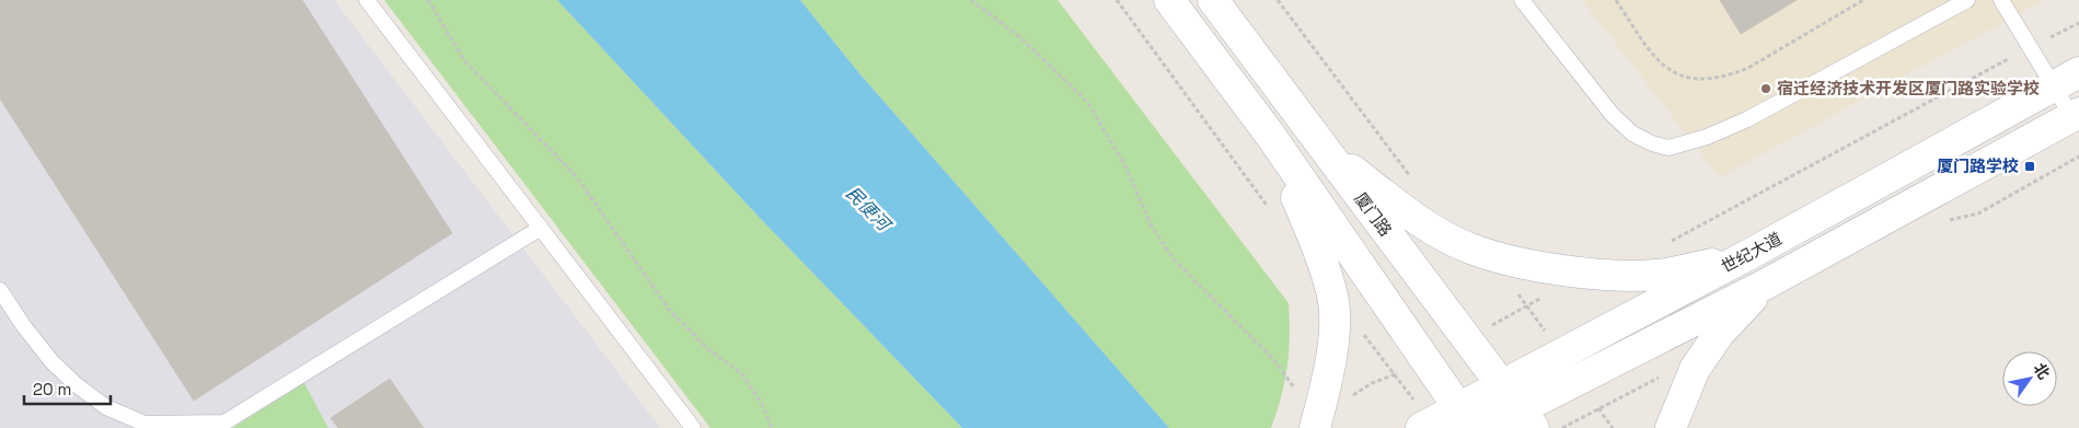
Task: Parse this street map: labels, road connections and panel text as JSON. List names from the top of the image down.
{
  "streets": {
    "street": ["厦门路", "世纪大道"]
  },
  "crossings": [
    ["厦门路", "世纪大道"]
  ],
  "water": ["民便河"],
  "places": {
    "other": ["宿迁经济技术开发区厦门路实验学校"],
    "transit": ["厦门路学校"]
  },
  "scale_bar": "20 m",
  "north": "top right"
}
